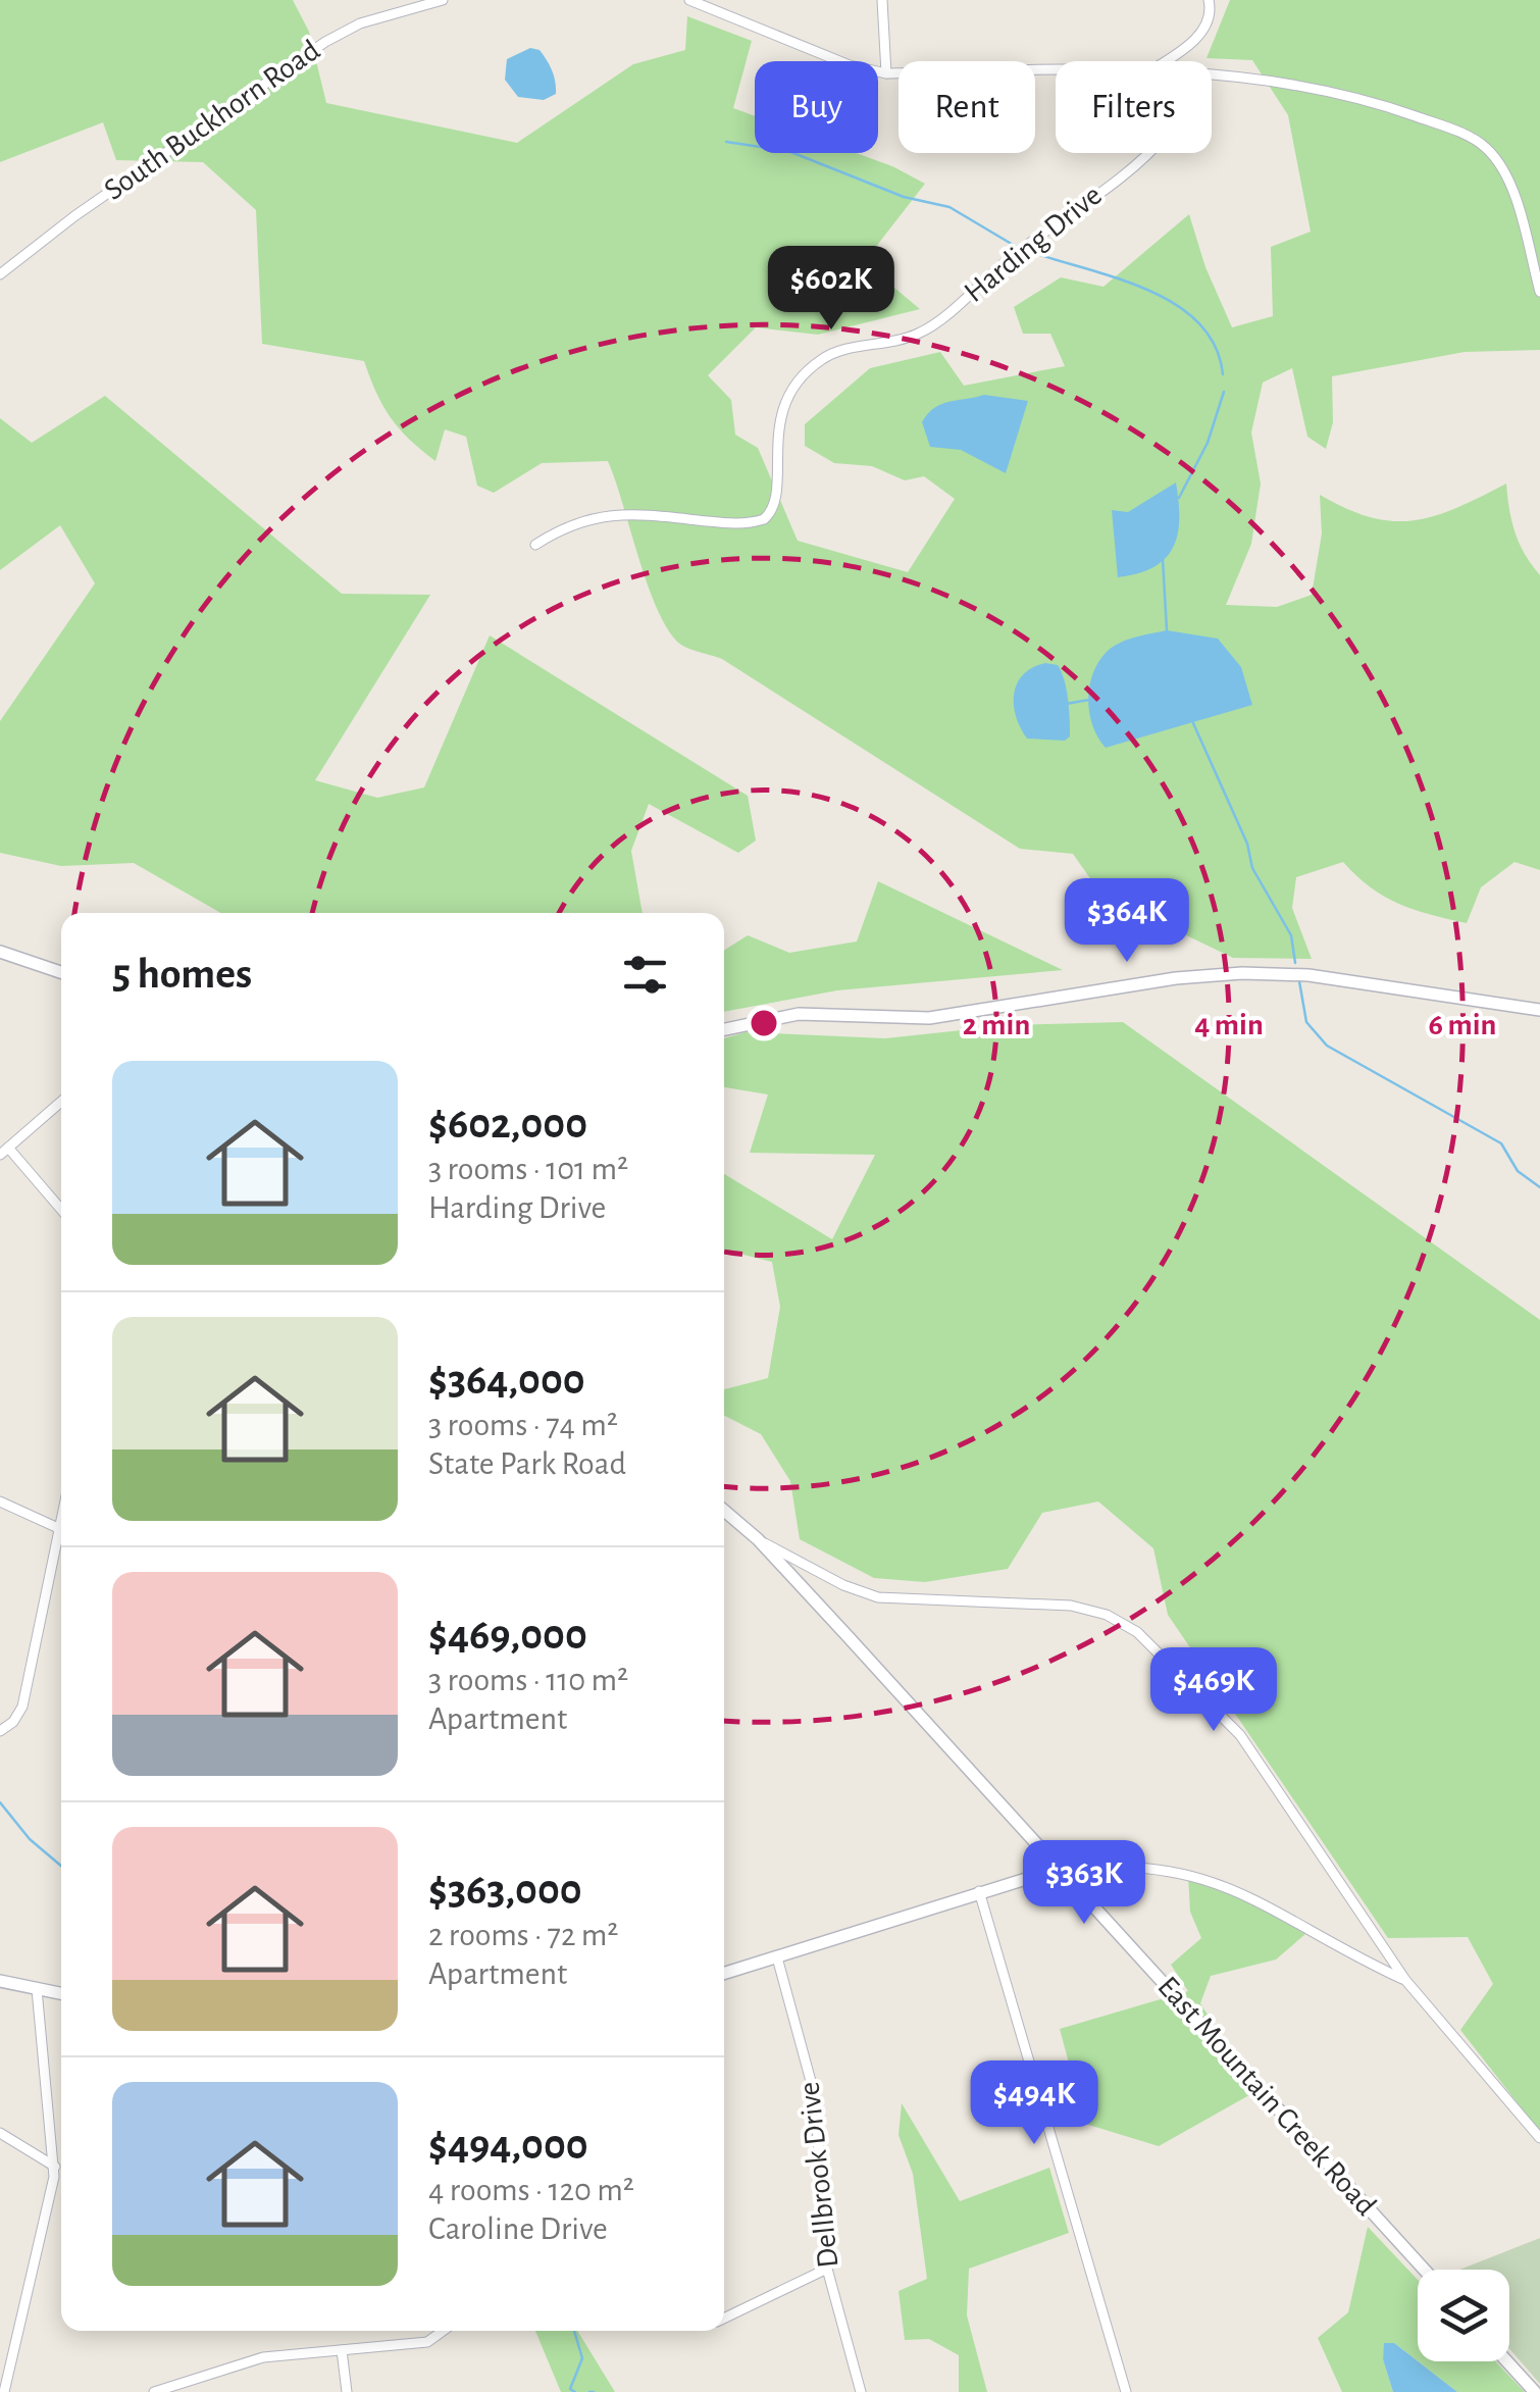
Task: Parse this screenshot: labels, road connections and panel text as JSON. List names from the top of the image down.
{
  "streets": {
    "street": [
      "South Buckhorn Road",
      "Harding Drive",
      "East Mountain Creek Road",
      "Dellbrook Drive"
    ]
  },
  "page": {
    "chip": ["Buy", "Rent", "Filters"],
    "price": [
      "$602K",
      "$364K",
      "$469K",
      "$363K",
      "$494K"
    ],
    "heading": "5 homes",
    "list": [
      {
        "name": "$602,000",
        "note": "3 rooms · 101 m² · Harding Drive"
      },
      {
        "name": "$364,000",
        "note": "3 rooms · 74 m² · State Park Road"
      },
      {
        "name": "$469,000",
        "note": "3 rooms · 110 m² · Apartment"
      },
      {
        "name": "$363,000",
        "note": "2 rooms · 72 m² · Apartment"
      },
      {
        "name": "$494,000",
        "note": "4 rooms · 120 m² · Caroline Drive"
      }
    ]
  },
  "rings": ["2 min", "4 min", "6 min"]
}
